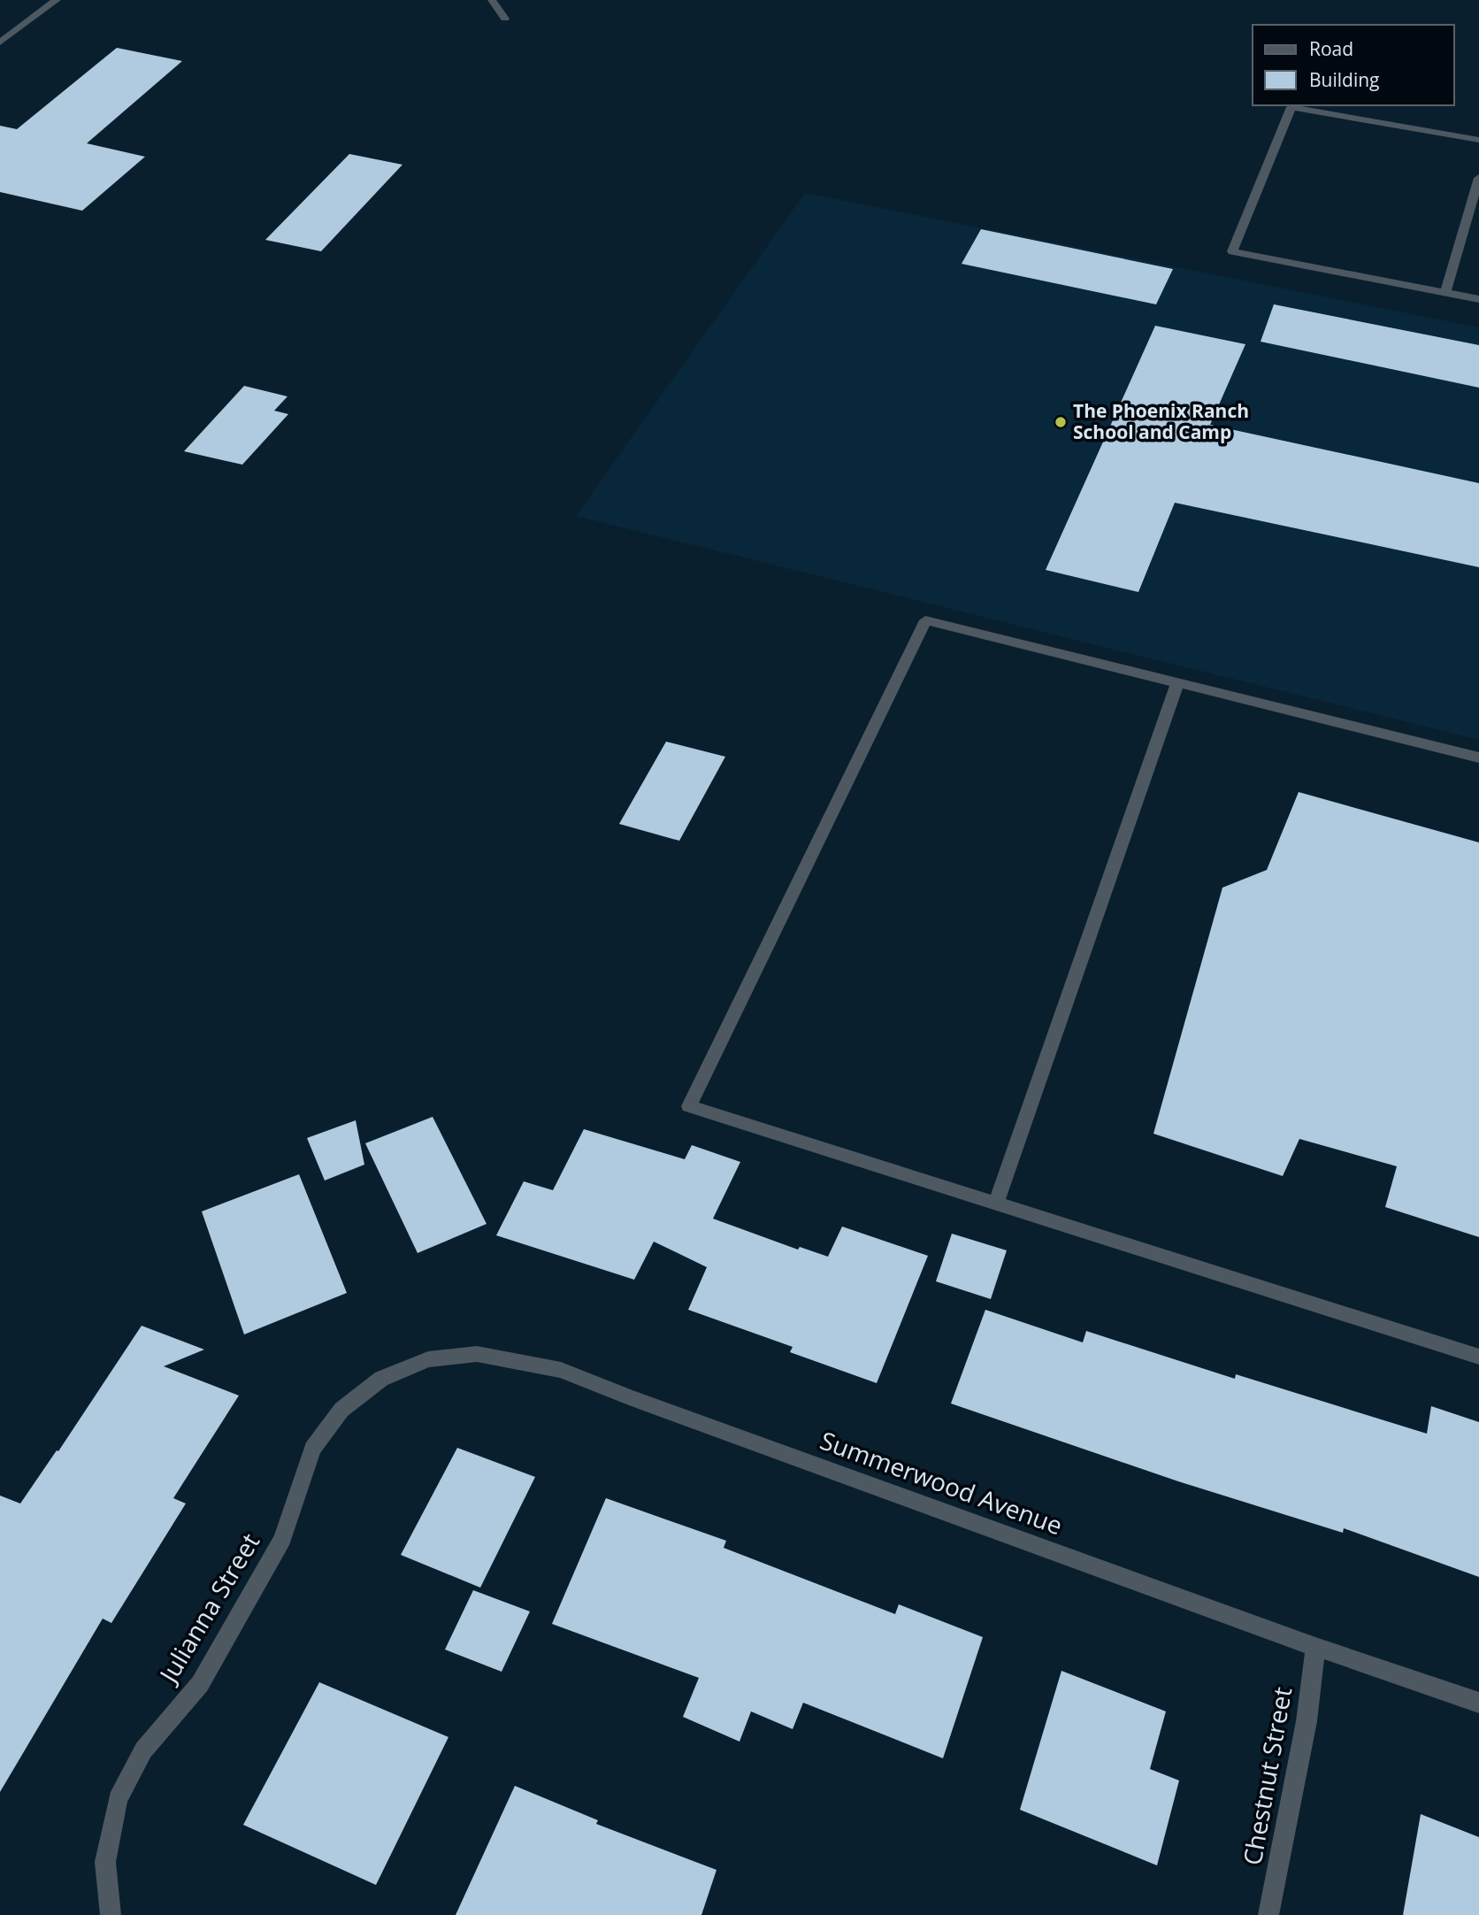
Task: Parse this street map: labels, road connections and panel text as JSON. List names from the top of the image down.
{
  "streets": {
    "street": ["Summerwood Avenue", "Julianna Street", "Chestnut Street"]
  },
  "crossings": [
    ["Summerwood Avenue", "Julianna Street"],
    ["Summerwood Avenue", "Chestnut Street"]
  ],
  "places": ["The Phoenix Ranch School and Camp"],
  "legend": ["Road", "Building"]
}
